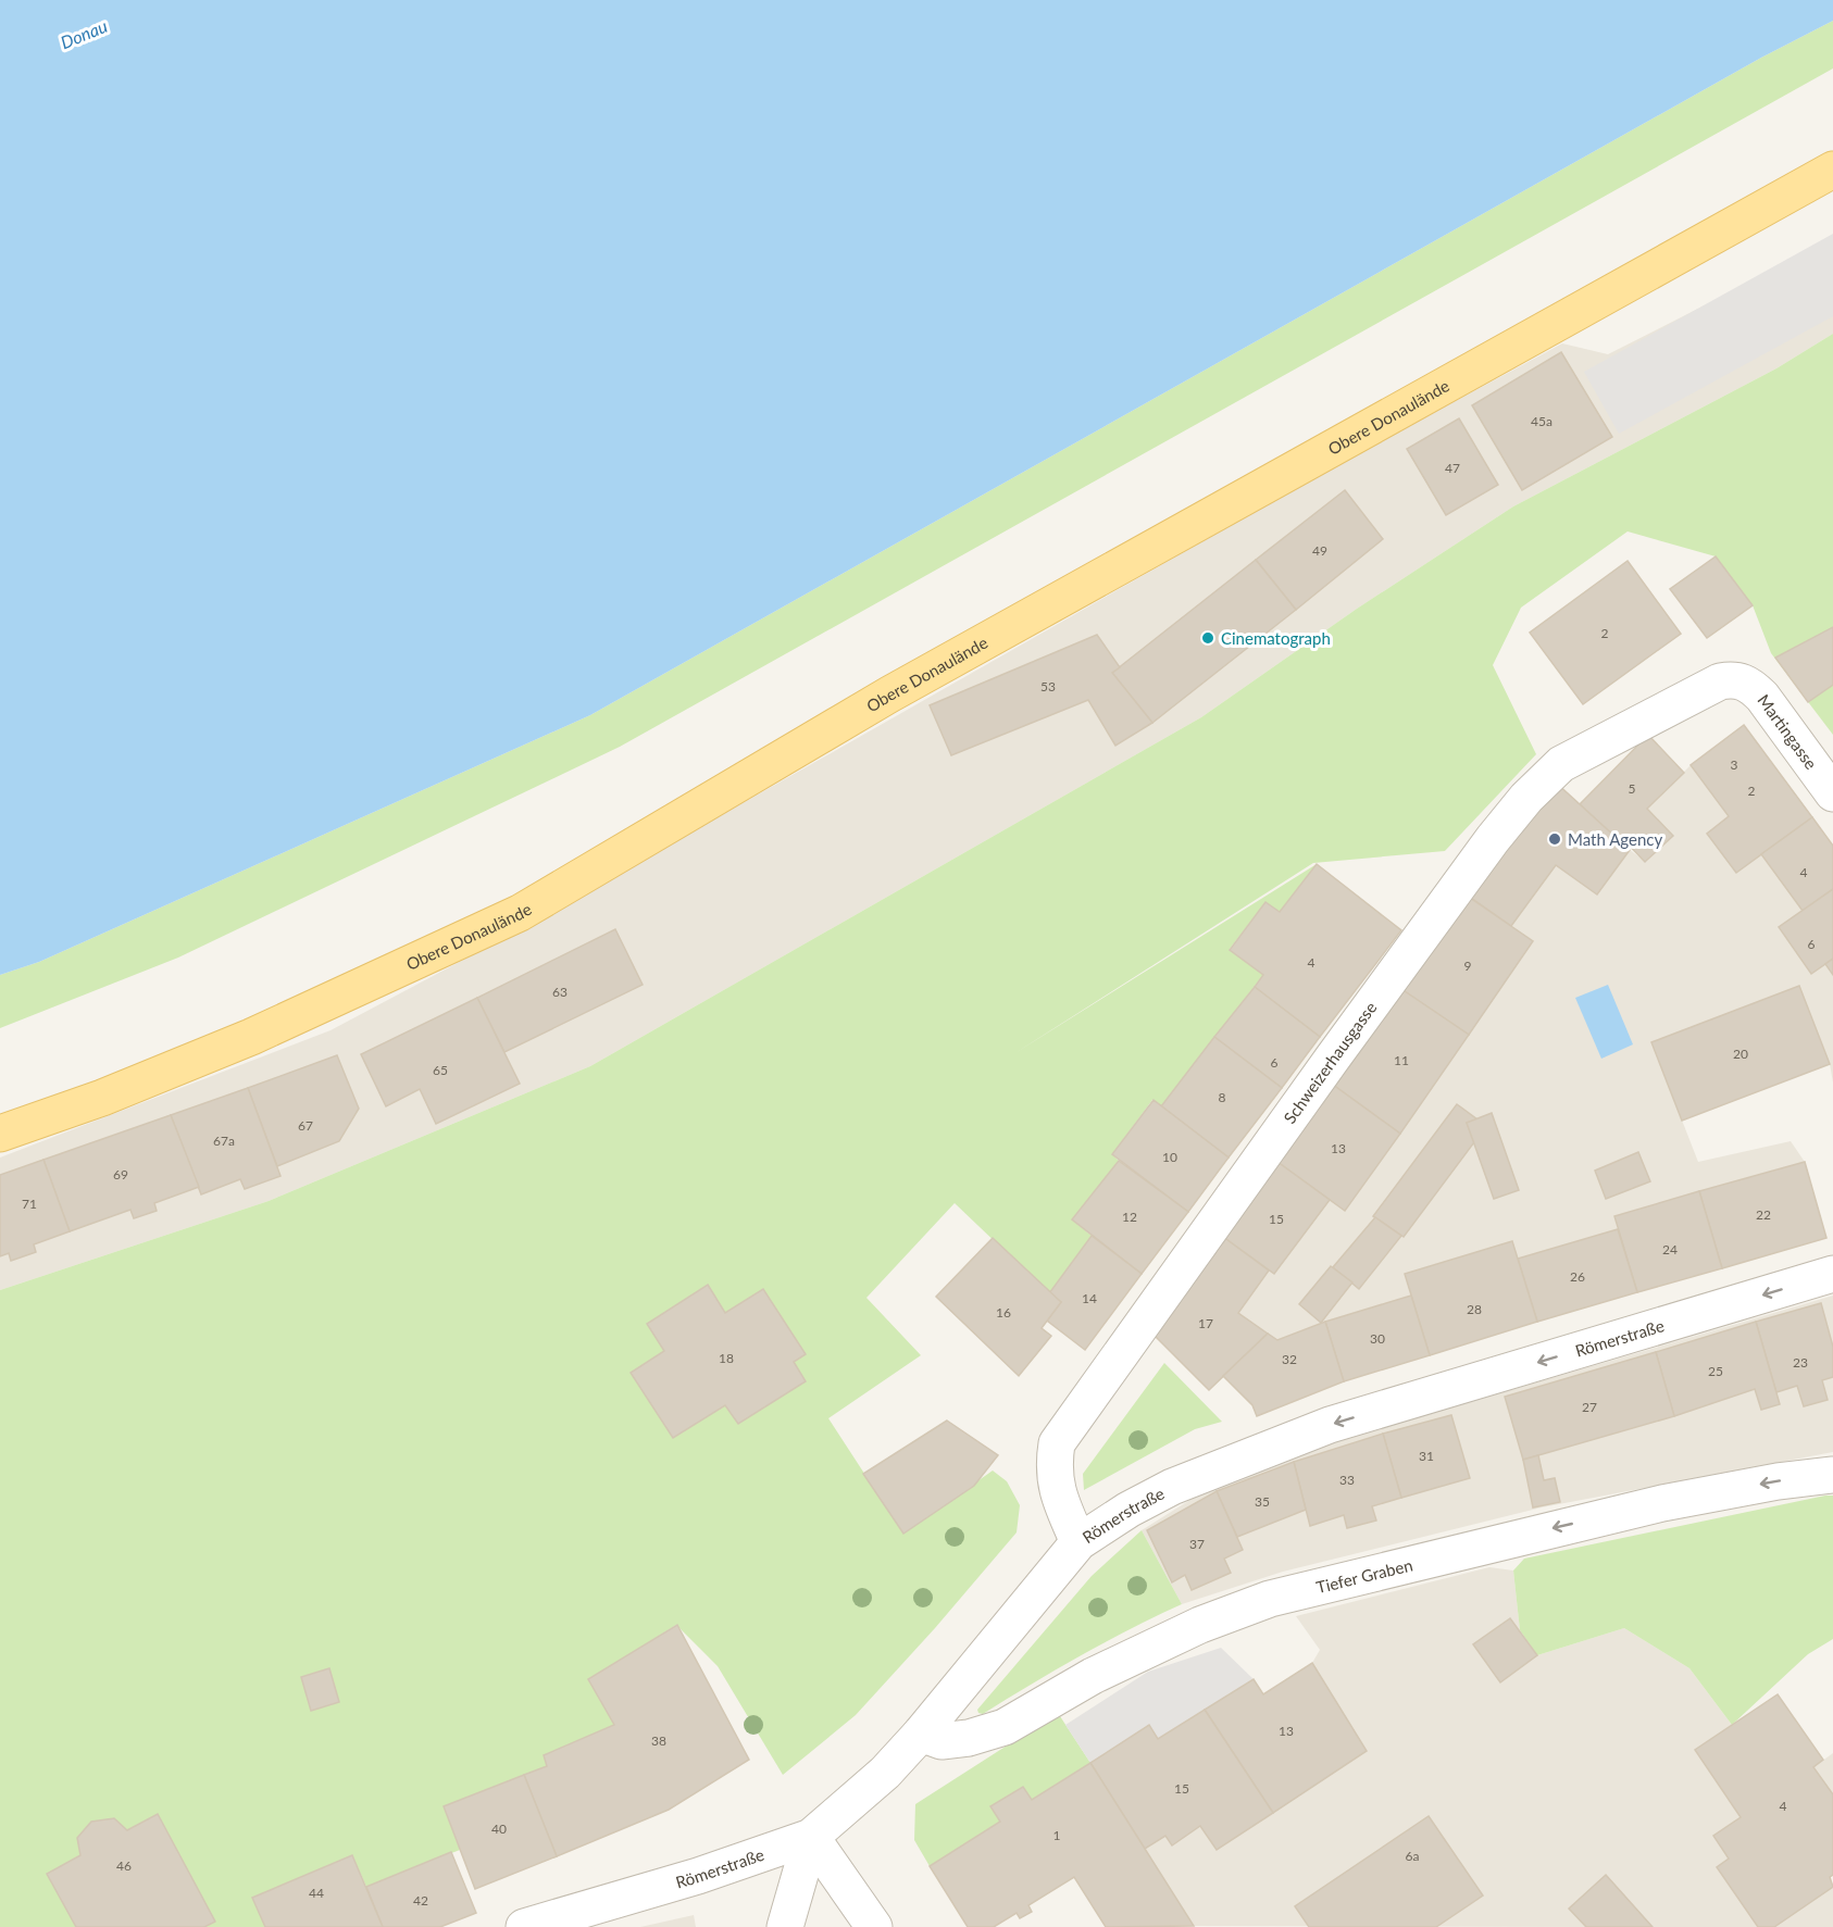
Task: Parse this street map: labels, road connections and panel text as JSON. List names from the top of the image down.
{
  "streets": {
    "main road": ["Obere Donaulände"],
    "street": [
      "Martingasse",
      "Schweizerhausgasse",
      "Römerstraße",
      "Tiefer Graben"
    ]
  },
  "crossings": [
    ["Martingasse", "Schweizerhausgasse"],
    ["Schweizerhausgasse", "Römerstraße"],
    ["Römerstraße", "Tiefer Graben"]
  ],
  "one_way": ["Römerstraße", "Tiefer Graben"],
  "water": ["Donau"],
  "places": ["Cinematograph", "Math Agency"],
  "house_numbers": [
    "45a",
    "47",
    "49",
    "2",
    "53",
    "3",
    "5",
    "2",
    "4",
    "6",
    "4",
    "9",
    "63",
    "20",
    "11",
    "6",
    "65",
    "8",
    "67",
    "67a",
    "13",
    "10",
    "69",
    "71",
    "22",
    "12",
    "15",
    "24",
    "26",
    "14",
    "28",
    "16",
    "17",
    "30",
    "18",
    "32",
    "23",
    "25",
    "27",
    "31",
    "33",
    "35",
    "37",
    "13",
    "38",
    "15",
    "4",
    "40",
    "1",
    "6a",
    "46",
    "44",
    "42"
  ]
}
